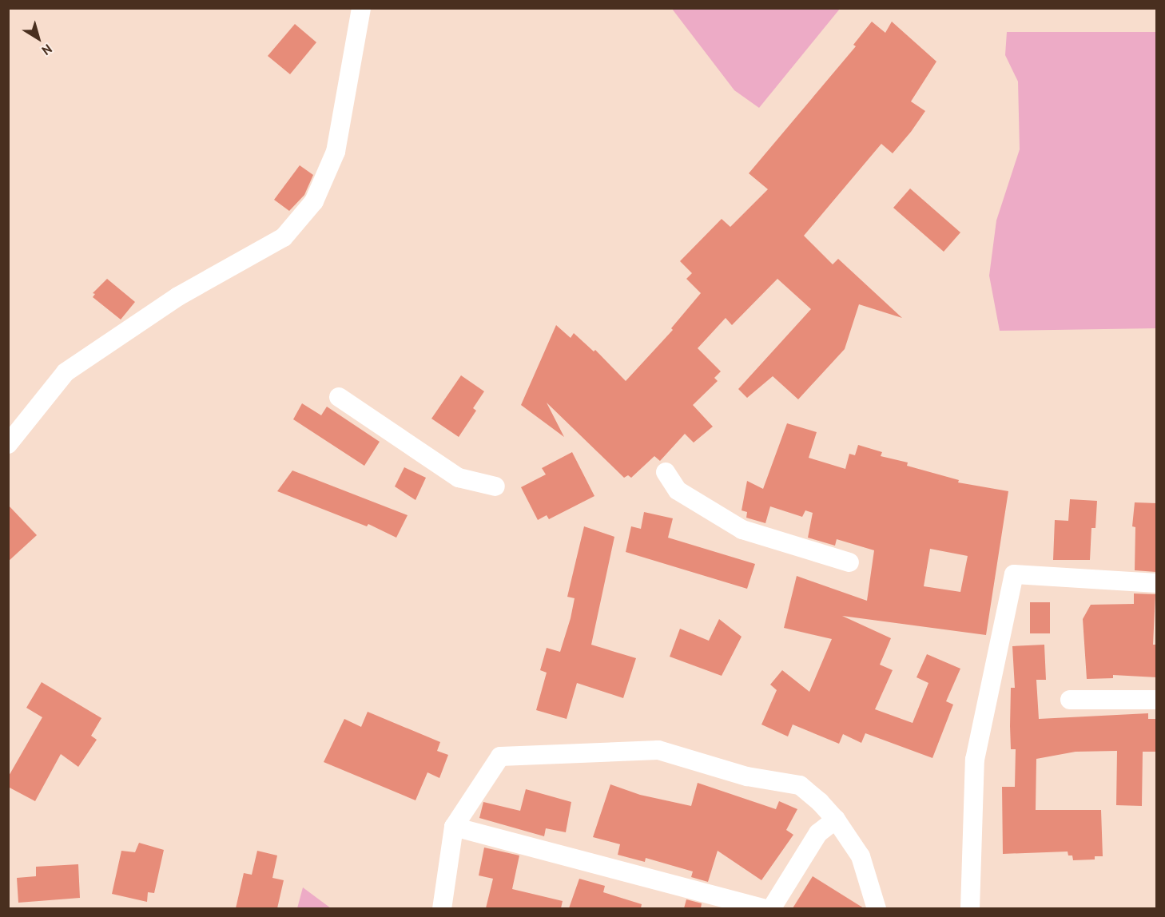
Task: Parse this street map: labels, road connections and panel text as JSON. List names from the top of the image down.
{
  "north": "bottom right"
}
